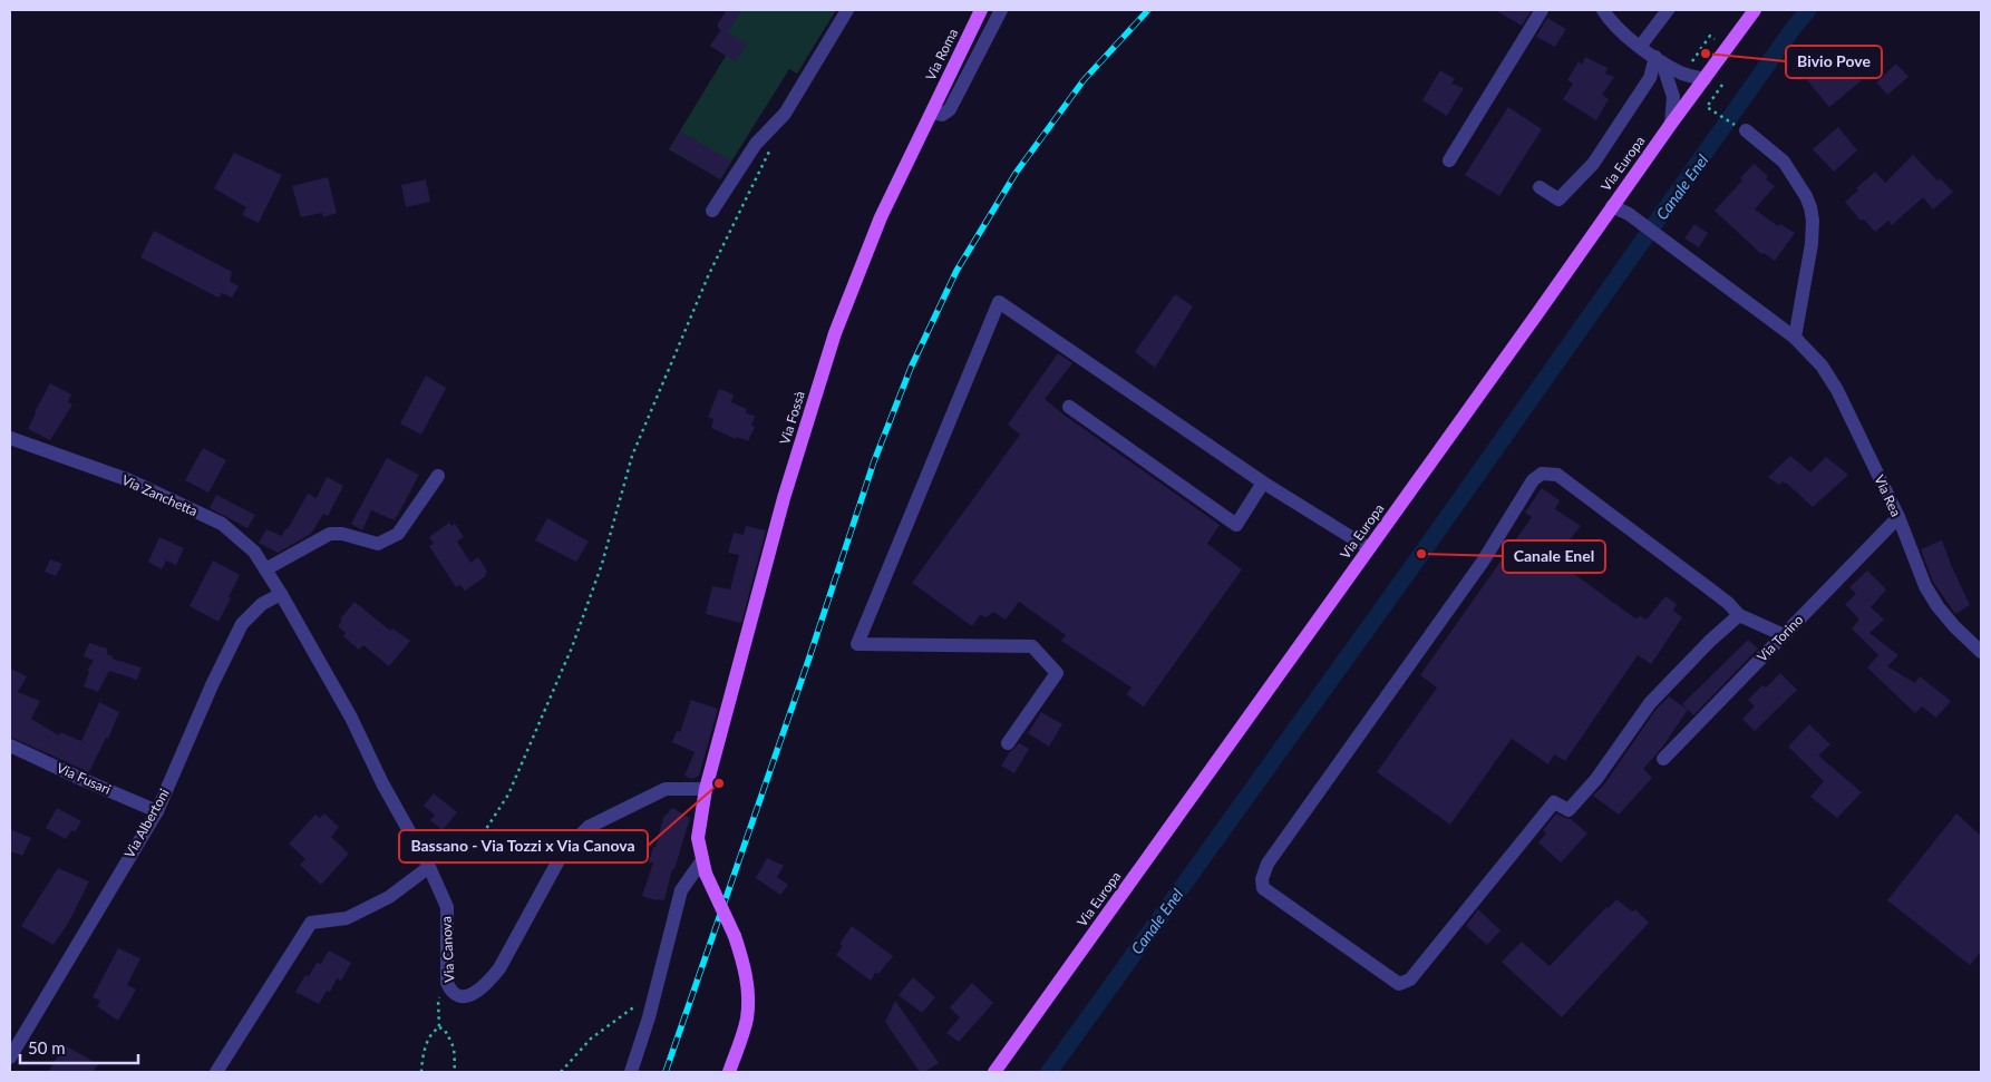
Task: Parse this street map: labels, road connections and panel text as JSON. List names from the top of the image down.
{
  "streets": {
    "main road": ["Via Roma", "Via Europa", "Via Fossà"],
    "street": [
      "Via Zanchetta",
      "Via Rea",
      "Via Torino",
      "Via Fusari",
      "Via Albertoni",
      "Via Canova"
    ]
  },
  "crossings": [
    ["Via Roma", "Via Fossà"],
    ["Via Europa", "Via Rea"],
    ["Via Fossà", "Via Canova"],
    ["Via Zanchetta", "Via Albertoni"],
    ["Via Zanchetta", "Via Canova"],
    ["Via Rea", "Via Torino"],
    ["Via Fusari", "Via Albertoni"],
    ["Via Albertoni", "Via Canova"]
  ],
  "water": ["Canale Enel"],
  "places": ["Bivio Pove", "Canale Enel", "Bassano - Via Tozzi x Via Canova"],
  "scale_bar": "50 m"
}
